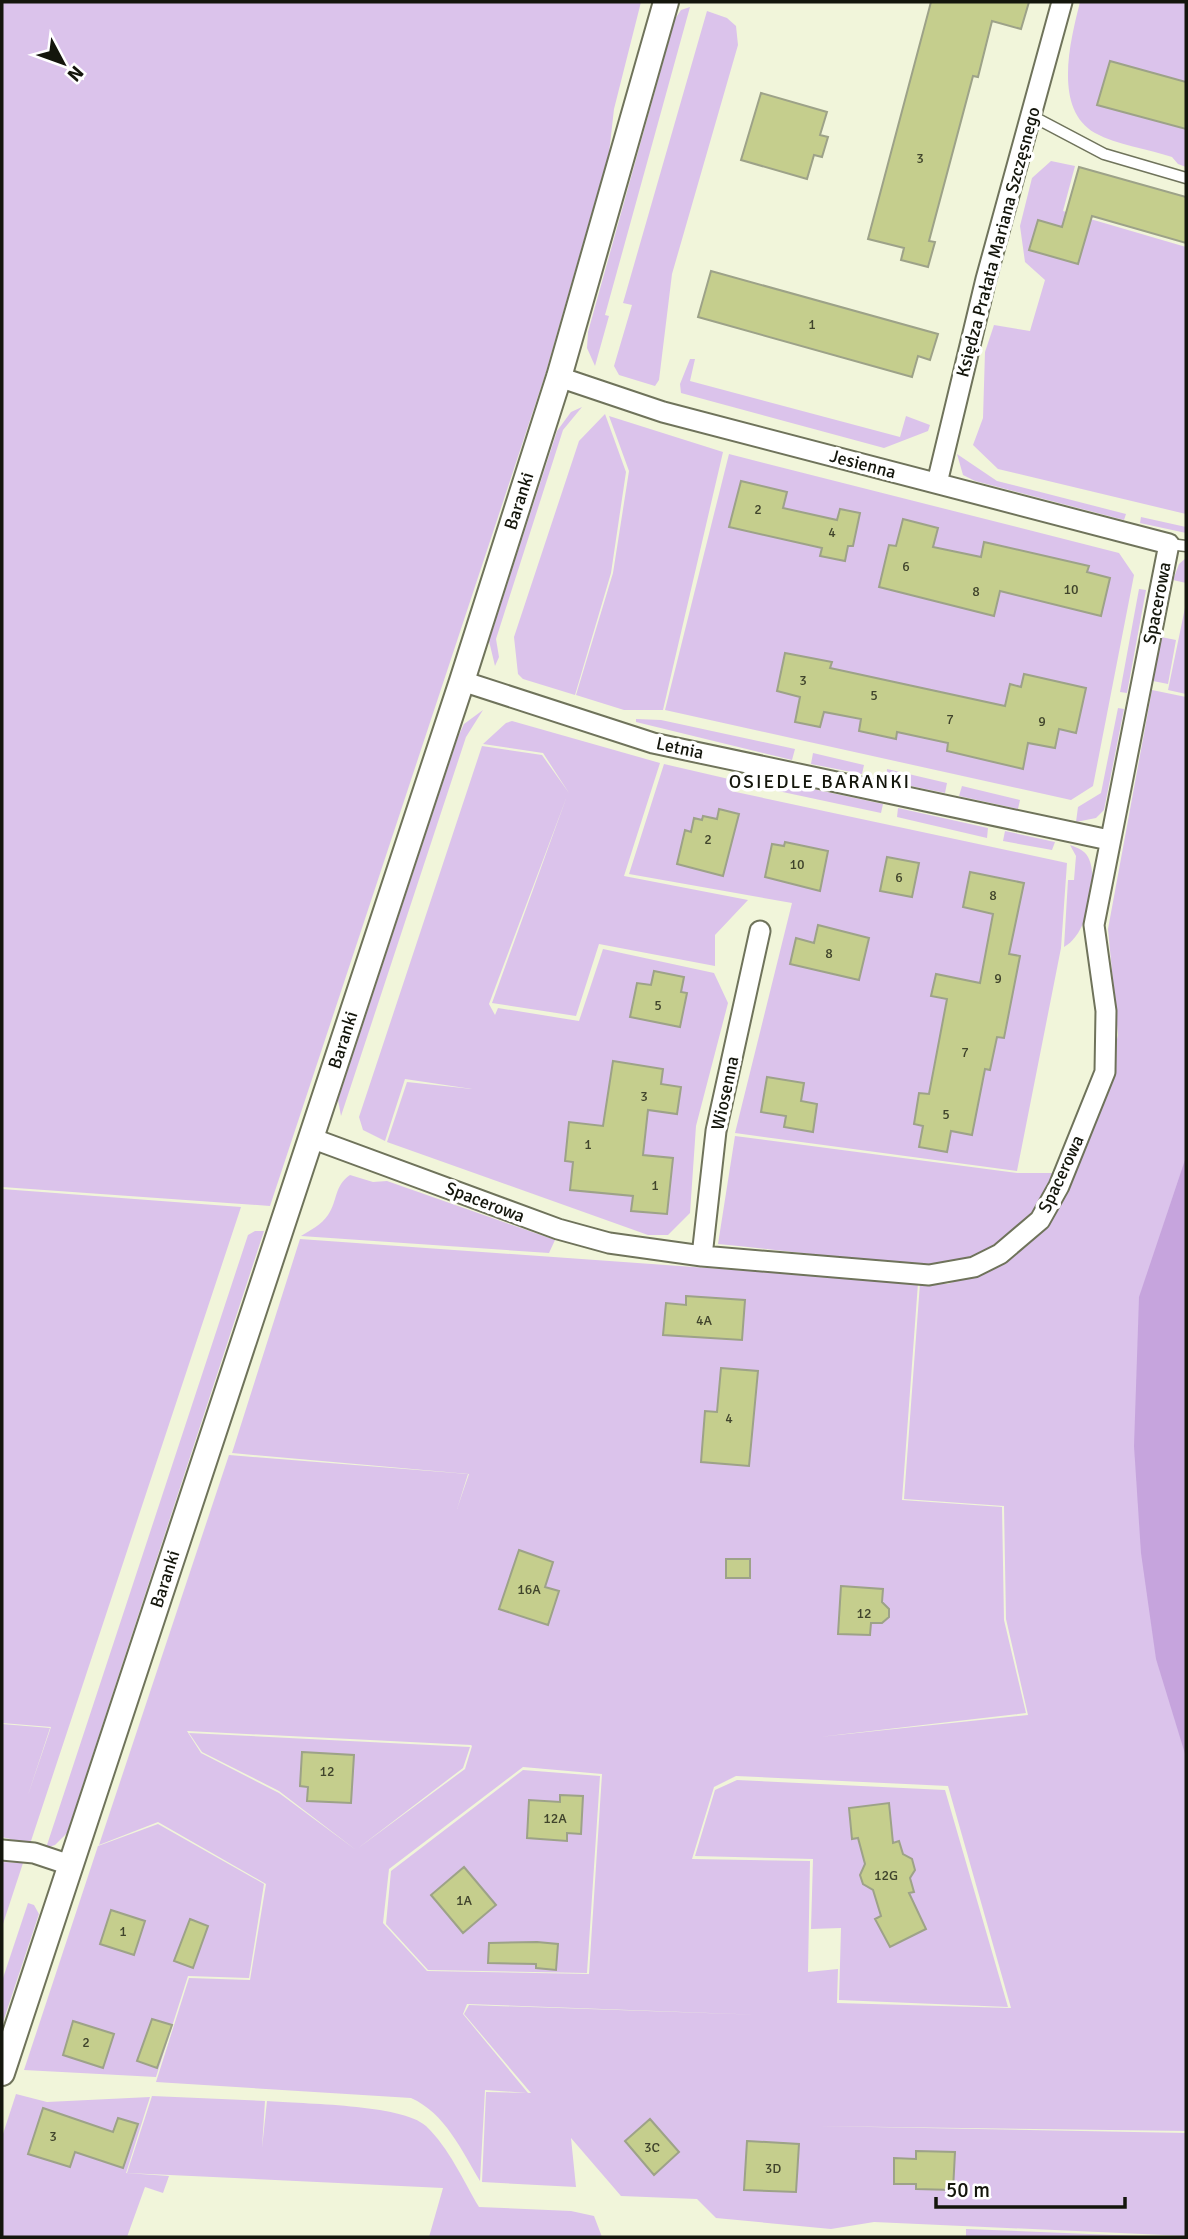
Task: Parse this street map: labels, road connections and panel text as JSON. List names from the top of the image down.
{
  "streets": {
    "street": [
      "Księdza Prałata Mariana Szczęsnego",
      "Jesienna",
      "Baranki",
      "Spacerowa",
      "Letnia",
      "Wiosenna"
    ]
  },
  "crossings": [
    ["Księdza Prałata Mariana Szczęsnego", "Jesienna"],
    ["Jesienna", "Baranki"],
    ["Jesienna", "Spacerowa"],
    ["Baranki", "Spacerowa"],
    ["Baranki", "Letnia"],
    ["Spacerowa", "Letnia"],
    ["Spacerowa", "Wiosenna"]
  ],
  "districts": ["OSIEDLE BARANKI"],
  "house_numbers": [
    "3",
    "1",
    "2",
    "4",
    "6",
    "10",
    "8",
    "3",
    "5",
    "7",
    "9",
    "2",
    "10",
    "6",
    "8",
    "8",
    "9",
    "5",
    "7",
    "3",
    "5",
    "1",
    "1",
    "4A",
    "4",
    "16A",
    "12",
    "12",
    "12A",
    "12G",
    "1A",
    "1",
    "2",
    "3",
    "3C",
    "3D"
  ],
  "scale_bar": "50 m",
  "north": "bottom right"
}
